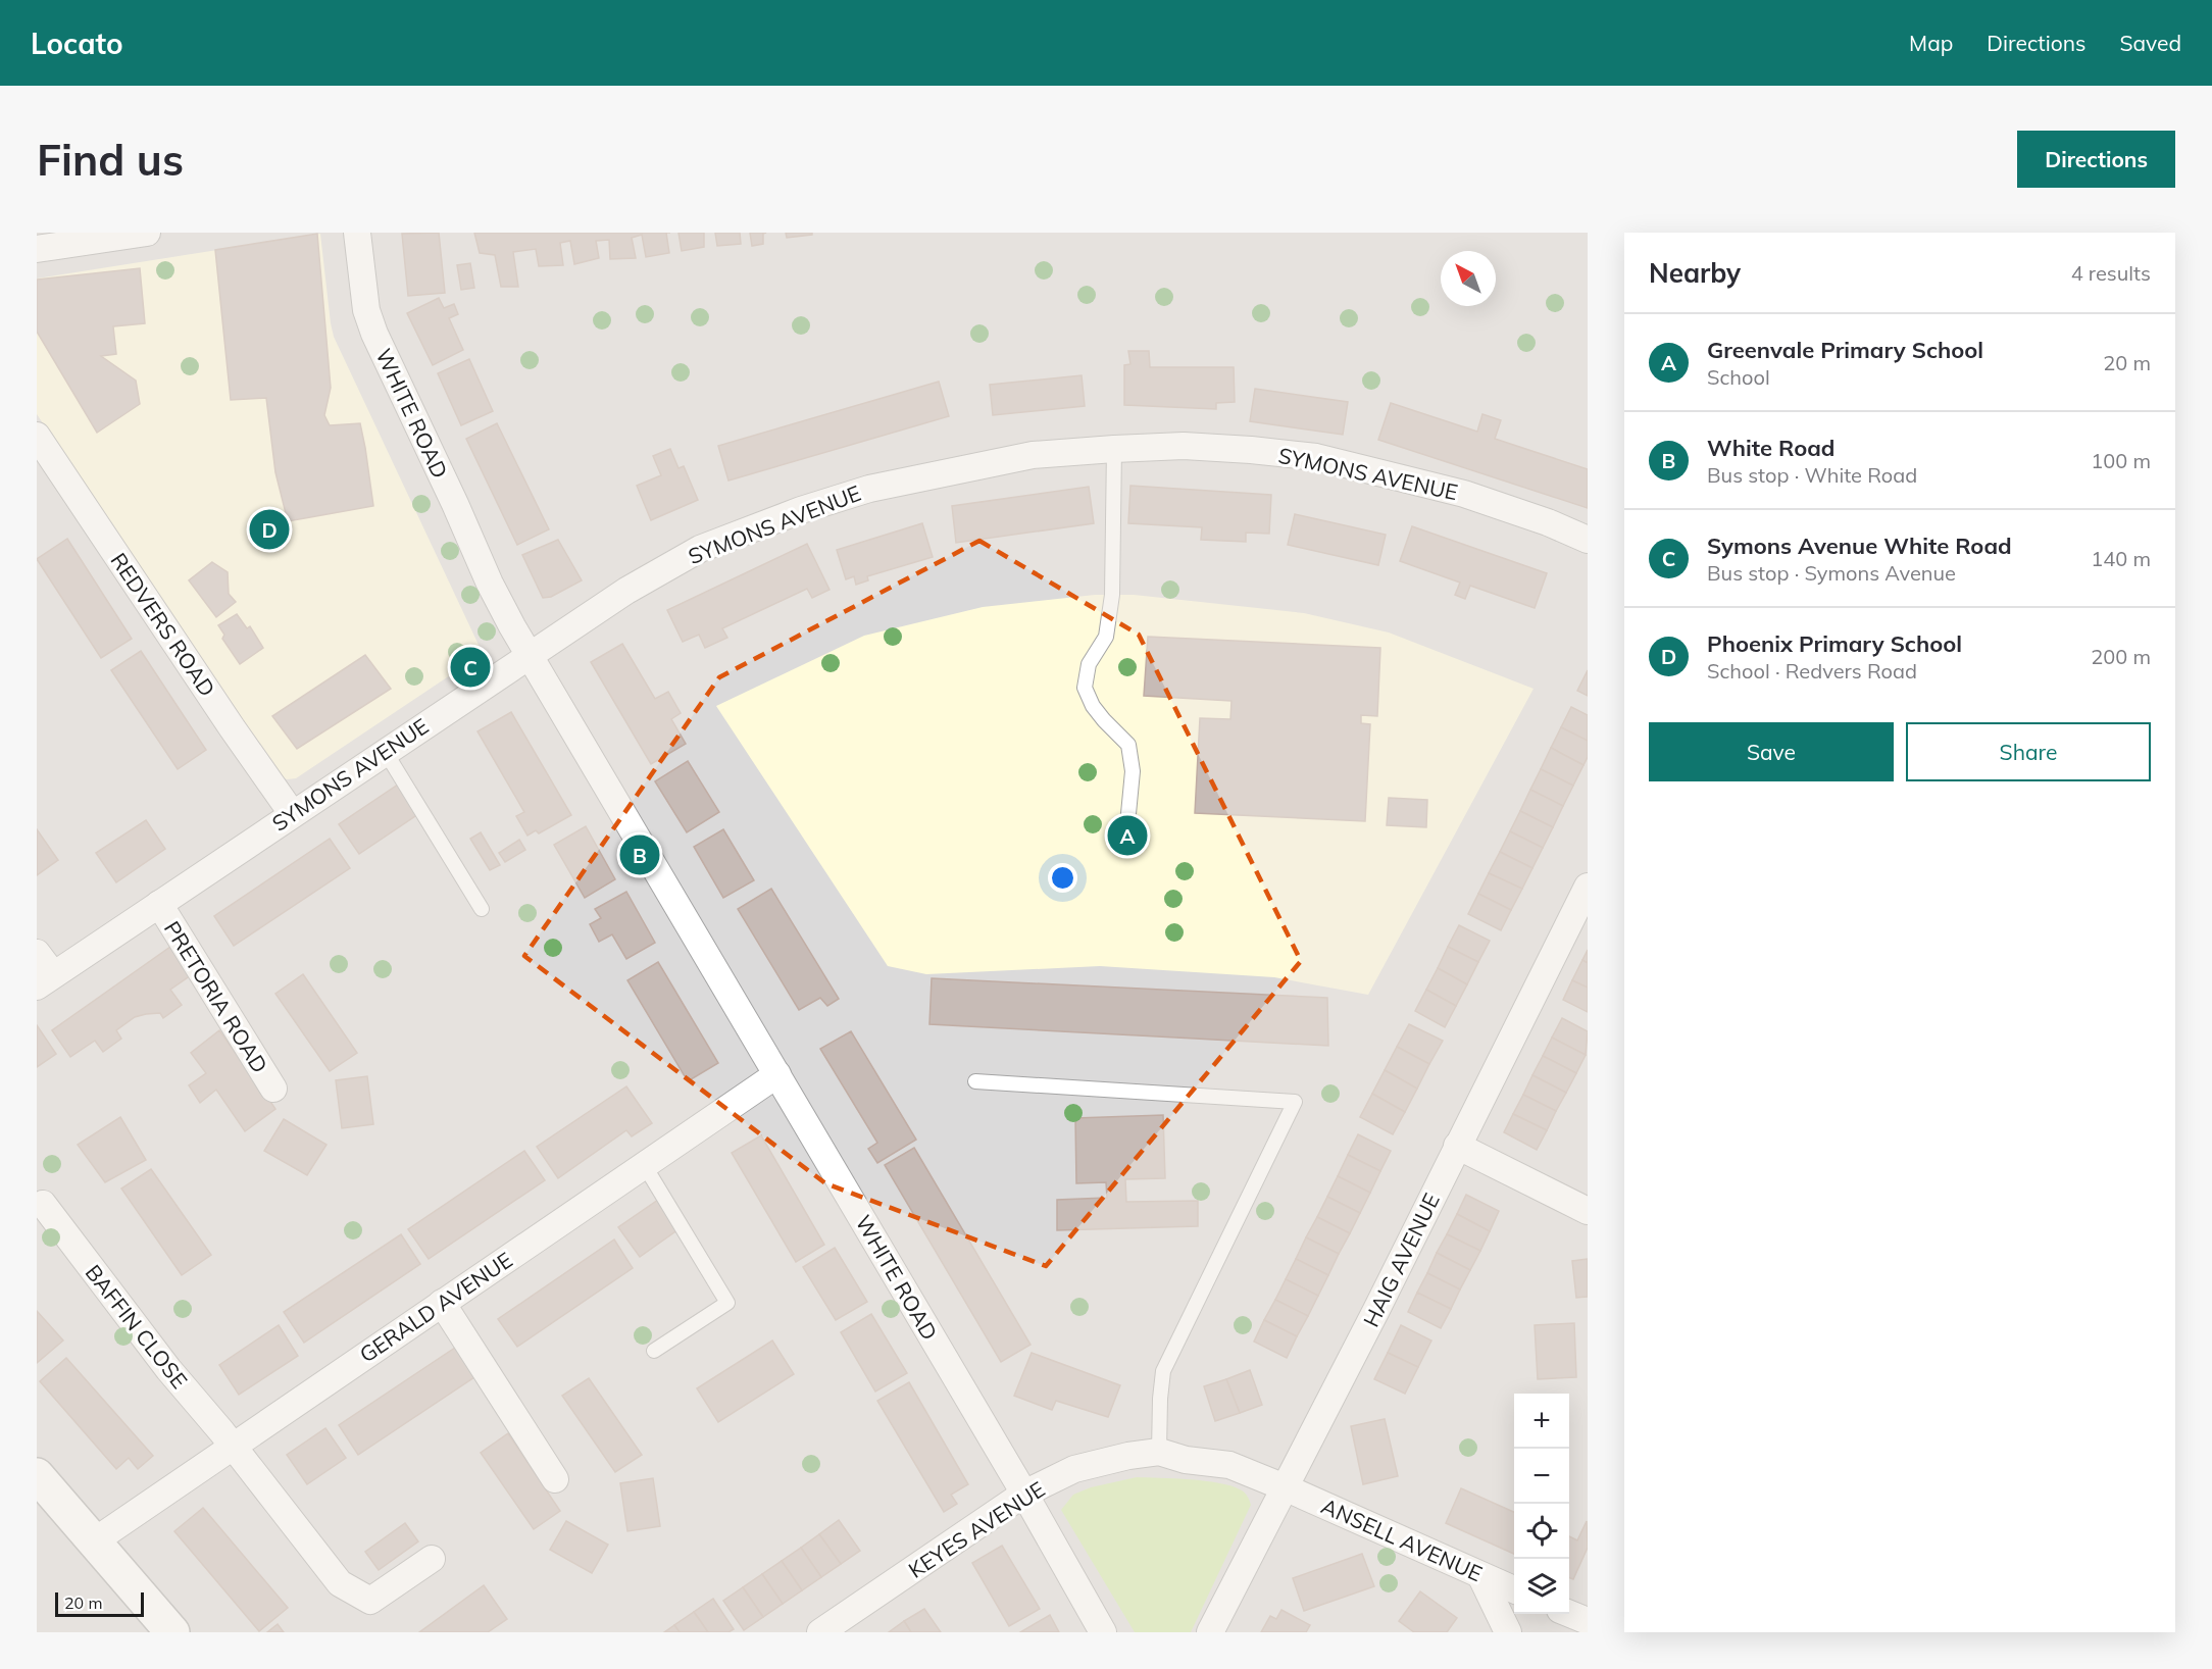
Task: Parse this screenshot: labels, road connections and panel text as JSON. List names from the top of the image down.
{
  "streets": {
    "street": [
      "WHITE ROAD",
      "SYMONS AVENUE",
      "REDVERS ROAD",
      "PRETORIA ROAD",
      "HAIG AVENUE",
      "GERALD AVENUE",
      "BAFFIN CLOSE",
      "KEYES AVENUE",
      "ANSELL AVENUE"
    ]
  },
  "crossings": [
    ["WHITE ROAD", "SYMONS AVENUE"],
    ["WHITE ROAD", "GERALD AVENUE"],
    ["WHITE ROAD", "KEYES AVENUE"],
    ["SYMONS AVENUE", "REDVERS ROAD"],
    ["SYMONS AVENUE", "PRETORIA ROAD"],
    ["HAIG AVENUE", "KEYES AVENUE"],
    ["HAIG AVENUE", "ANSELL AVENUE"],
    ["GERALD AVENUE", "BAFFIN CLOSE"],
    ["KEYES AVENUE", "ANSELL AVENUE"]
  ],
  "scale_bar": "20 m",
  "north": "top left",
  "page": {
    "header": "Locato",
    "nav": ["Map", "Directions", "Saved"],
    "buttons": [
      "Directions",
      ["Save", "Share"]
    ],
    "title": "Find us",
    "heading": ["Nearby", "4 results"],
    "list": [
      {
        "mark": "A",
        "name": "Greenvale Primary School",
        "note": "School",
        "value": "20 m"
      },
      {
        "mark": "B",
        "name": "White Road",
        "note": "Bus stop · White Road",
        "value": "100 m"
      },
      {
        "mark": "C",
        "name": "Symons Avenue White Road",
        "note": "Bus stop · Symons Avenue",
        "value": "140 m"
      },
      {
        "mark": "D",
        "name": "Phoenix Primary School",
        "note": "School · Redvers Road",
        "value": "200 m"
      }
    ],
    "pins": [
      "D",
      "C",
      "A",
      "B"
    ],
    "map_buttons": ["+", "−"],
    "scale": "20 m"
  }
}
